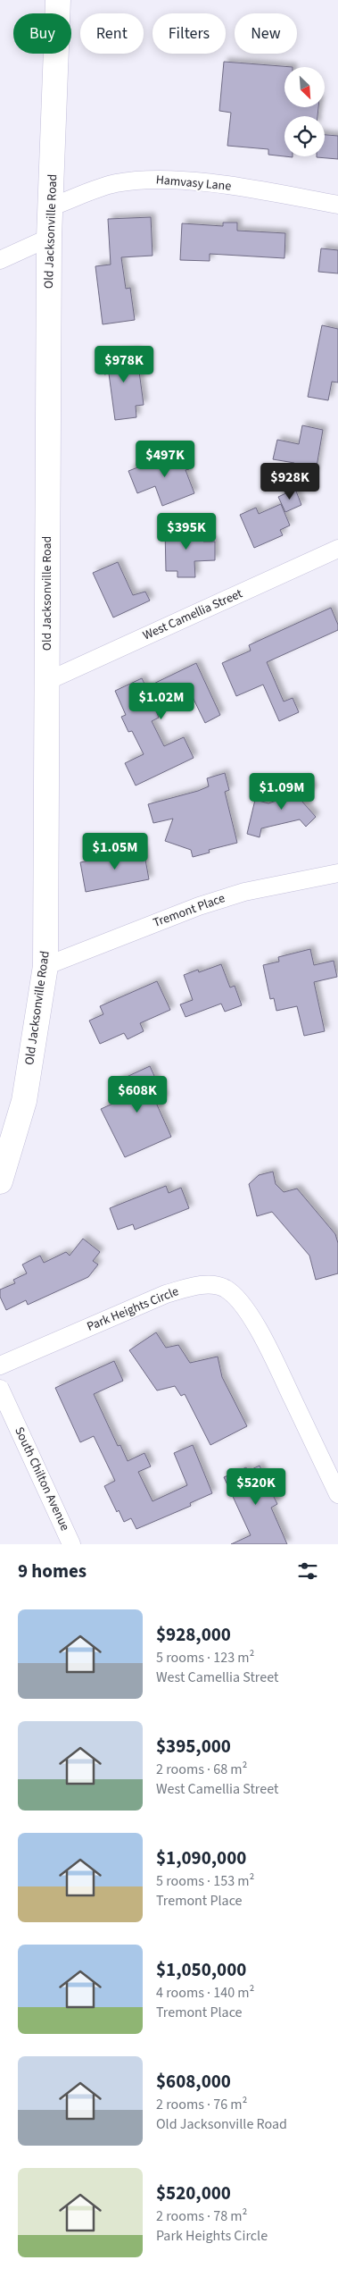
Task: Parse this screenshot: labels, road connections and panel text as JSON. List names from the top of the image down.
{
  "streets": {
    "main road": ["Old Jacksonville Road"],
    "street": [
      "Hamvasy Lane",
      "West Camellia Street",
      "Tremont Place",
      "Park Heights Circle",
      "South Chilton Avenue"
    ]
  },
  "crossings": [
    ["Hamvasy Lane", "Old Jacksonville Road"],
    ["Old Jacksonville Road", "West Camellia Street"],
    ["Old Jacksonville Road", "Tremont Place"]
  ],
  "north": "bottom right",
  "page": {
    "chip": [
      "Buy",
      "Rent",
      "Filters",
      "New"
    ],
    "price": [
      "$978K",
      "$497K",
      "$928K",
      "$395K",
      "$1.02M",
      "$1.09M",
      "$1.05M",
      "$608K",
      "$520K"
    ],
    "heading": "9 homes",
    "list": [
      {
        "name": "$928,000",
        "note": "5 rooms · 123 m² · West Camellia Street"
      },
      {
        "name": "$395,000",
        "note": "2 rooms · 68 m² · West Camellia Street"
      },
      {
        "name": "$1,090,000",
        "note": "5 rooms · 153 m² · Tremont Place"
      },
      {
        "name": "$1,050,000",
        "note": "4 rooms · 140 m² · Tremont Place"
      },
      {
        "name": "$608,000",
        "note": "2 rooms · 76 m² · Old Jacksonville Road"
      },
      {
        "name": "$520,000",
        "note": "2 rooms · 78 m² · Park Heights Circle"
      }
    ]
  }
}
